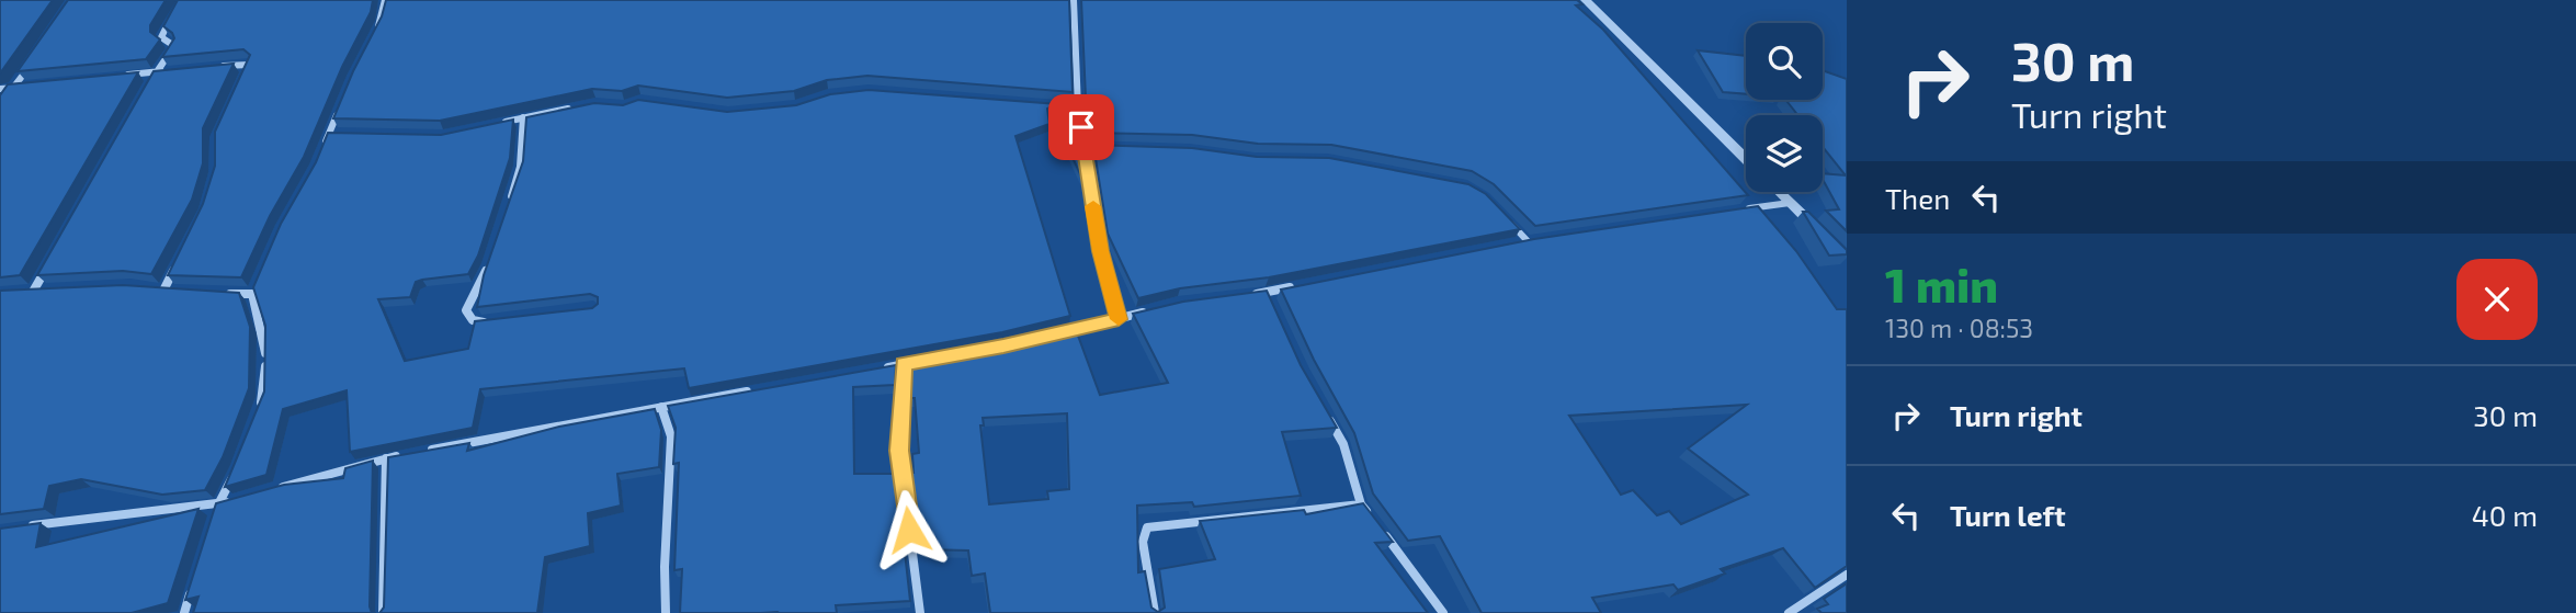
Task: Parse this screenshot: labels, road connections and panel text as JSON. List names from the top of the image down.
{
  "page": {
    "turn": ["30 m", "Turn right"],
    "then": "Then",
    "heading": ["1 min", "130 m · 08:53"],
    "list": [
      {
        "name": "Turn right",
        "value": "30 m"
      },
      {
        "name": "Turn left",
        "value": "40 m"
      }
    ]
  }
}
